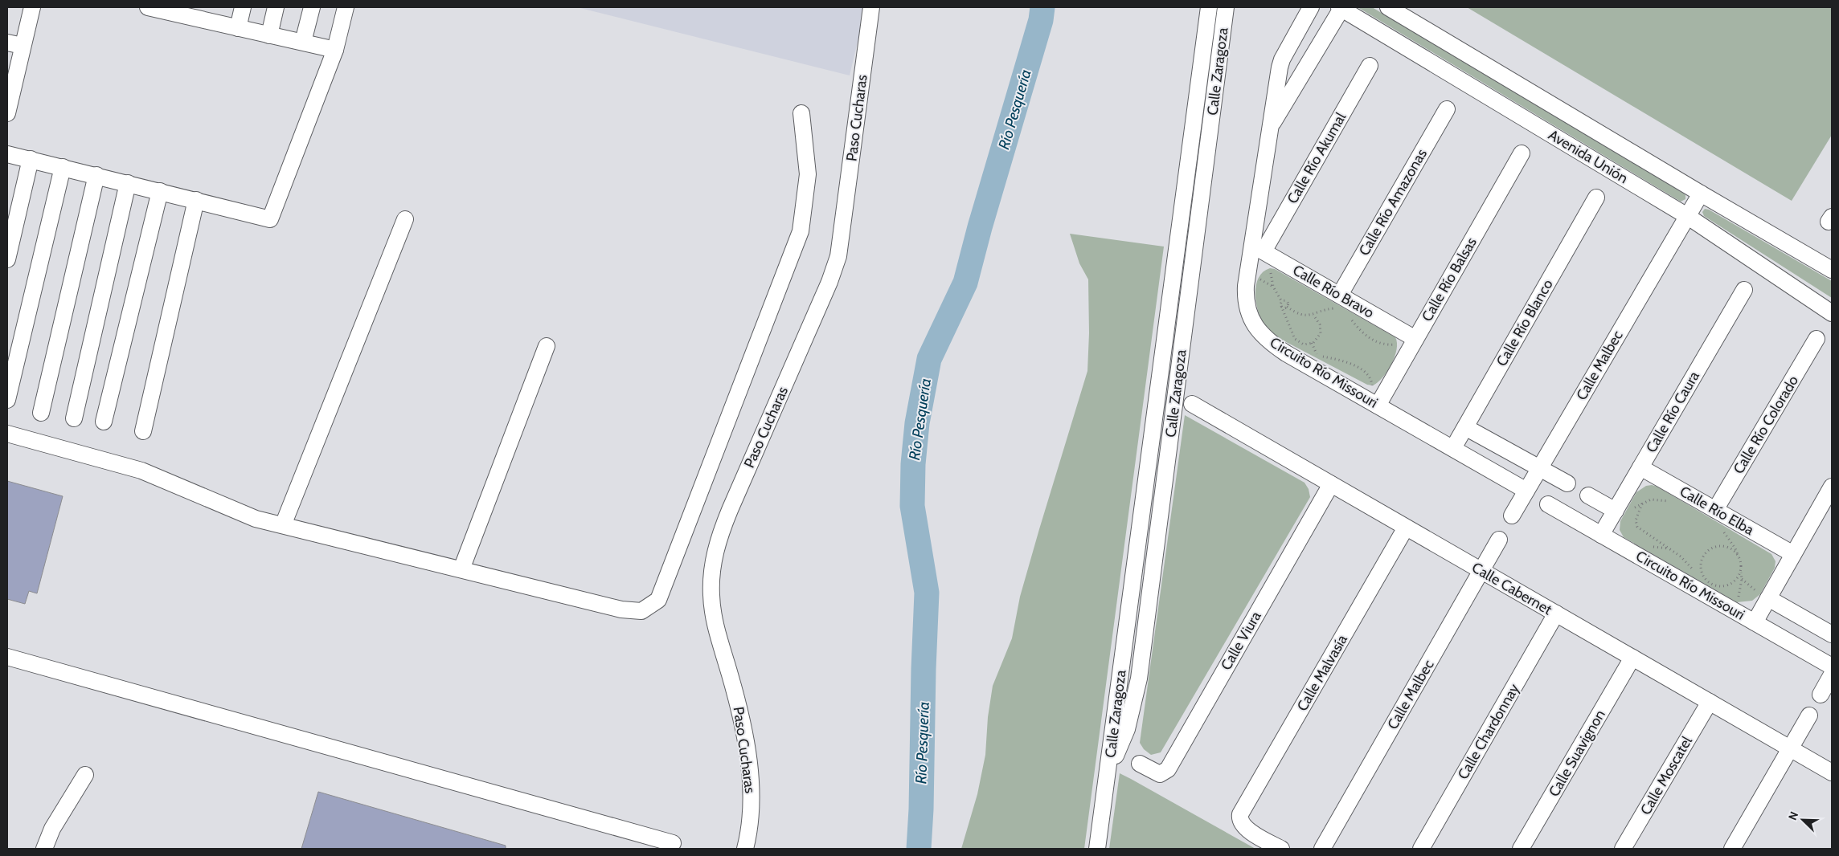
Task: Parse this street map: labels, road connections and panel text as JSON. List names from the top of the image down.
{
  "streets": {
    "street": [
      "Calle Zaragoza",
      "Paso Cucharas",
      "Avenida Unión",
      "Calle Río Akumal",
      "Calle Río Amazonas",
      "Calle Río Balsas",
      "Calle Río Bravo",
      "Calle Río Blanco",
      "Calle Malbec",
      "Circuito Río Missouri",
      "Calle Río Caura",
      "Calle Río Colorado",
      "Calle Río Elba",
      "Calle Cabernet",
      "Calle Viura",
      "Calle Malvasía",
      "Calle Chardonnay",
      "Calle Suavignon",
      "Calle Moscatel"
    ]
  },
  "crossings": [
    ["Avenida Unión", "Calle Malbec"],
    ["Avenida Unión", "Circuito Río Missouri"],
    ["Calle Río Akumal", "Calle Río Bravo"],
    ["Calle Río Akumal", "Circuito Río Missouri"],
    ["Calle Río Amazonas", "Calle Río Bravo"],
    ["Calle Río Balsas", "Calle Río Bravo"],
    ["Calle Río Balsas", "Circuito Río Missouri"],
    ["Calle Río Bravo", "Circuito Río Missouri"],
    ["Calle Río Blanco", "Circuito Río Missouri"],
    ["Calle Malbec", "Circuito Río Missouri"],
    ["Calle Malbec", "Calle Cabernet"],
    ["Circuito Río Missouri", "Calle Río Caura"],
    ["Calle Río Caura", "Calle Río Elba"],
    ["Calle Río Colorado", "Calle Río Elba"],
    ["Calle Cabernet", "Calle Viura"],
    ["Calle Cabernet", "Calle Malvasía"],
    ["Calle Cabernet", "Calle Chardonnay"],
    ["Calle Cabernet", "Calle Suavignon"],
    ["Calle Cabernet", "Calle Moscatel"]
  ],
  "water": ["Río Pesquería"],
  "north": "top left"
}
